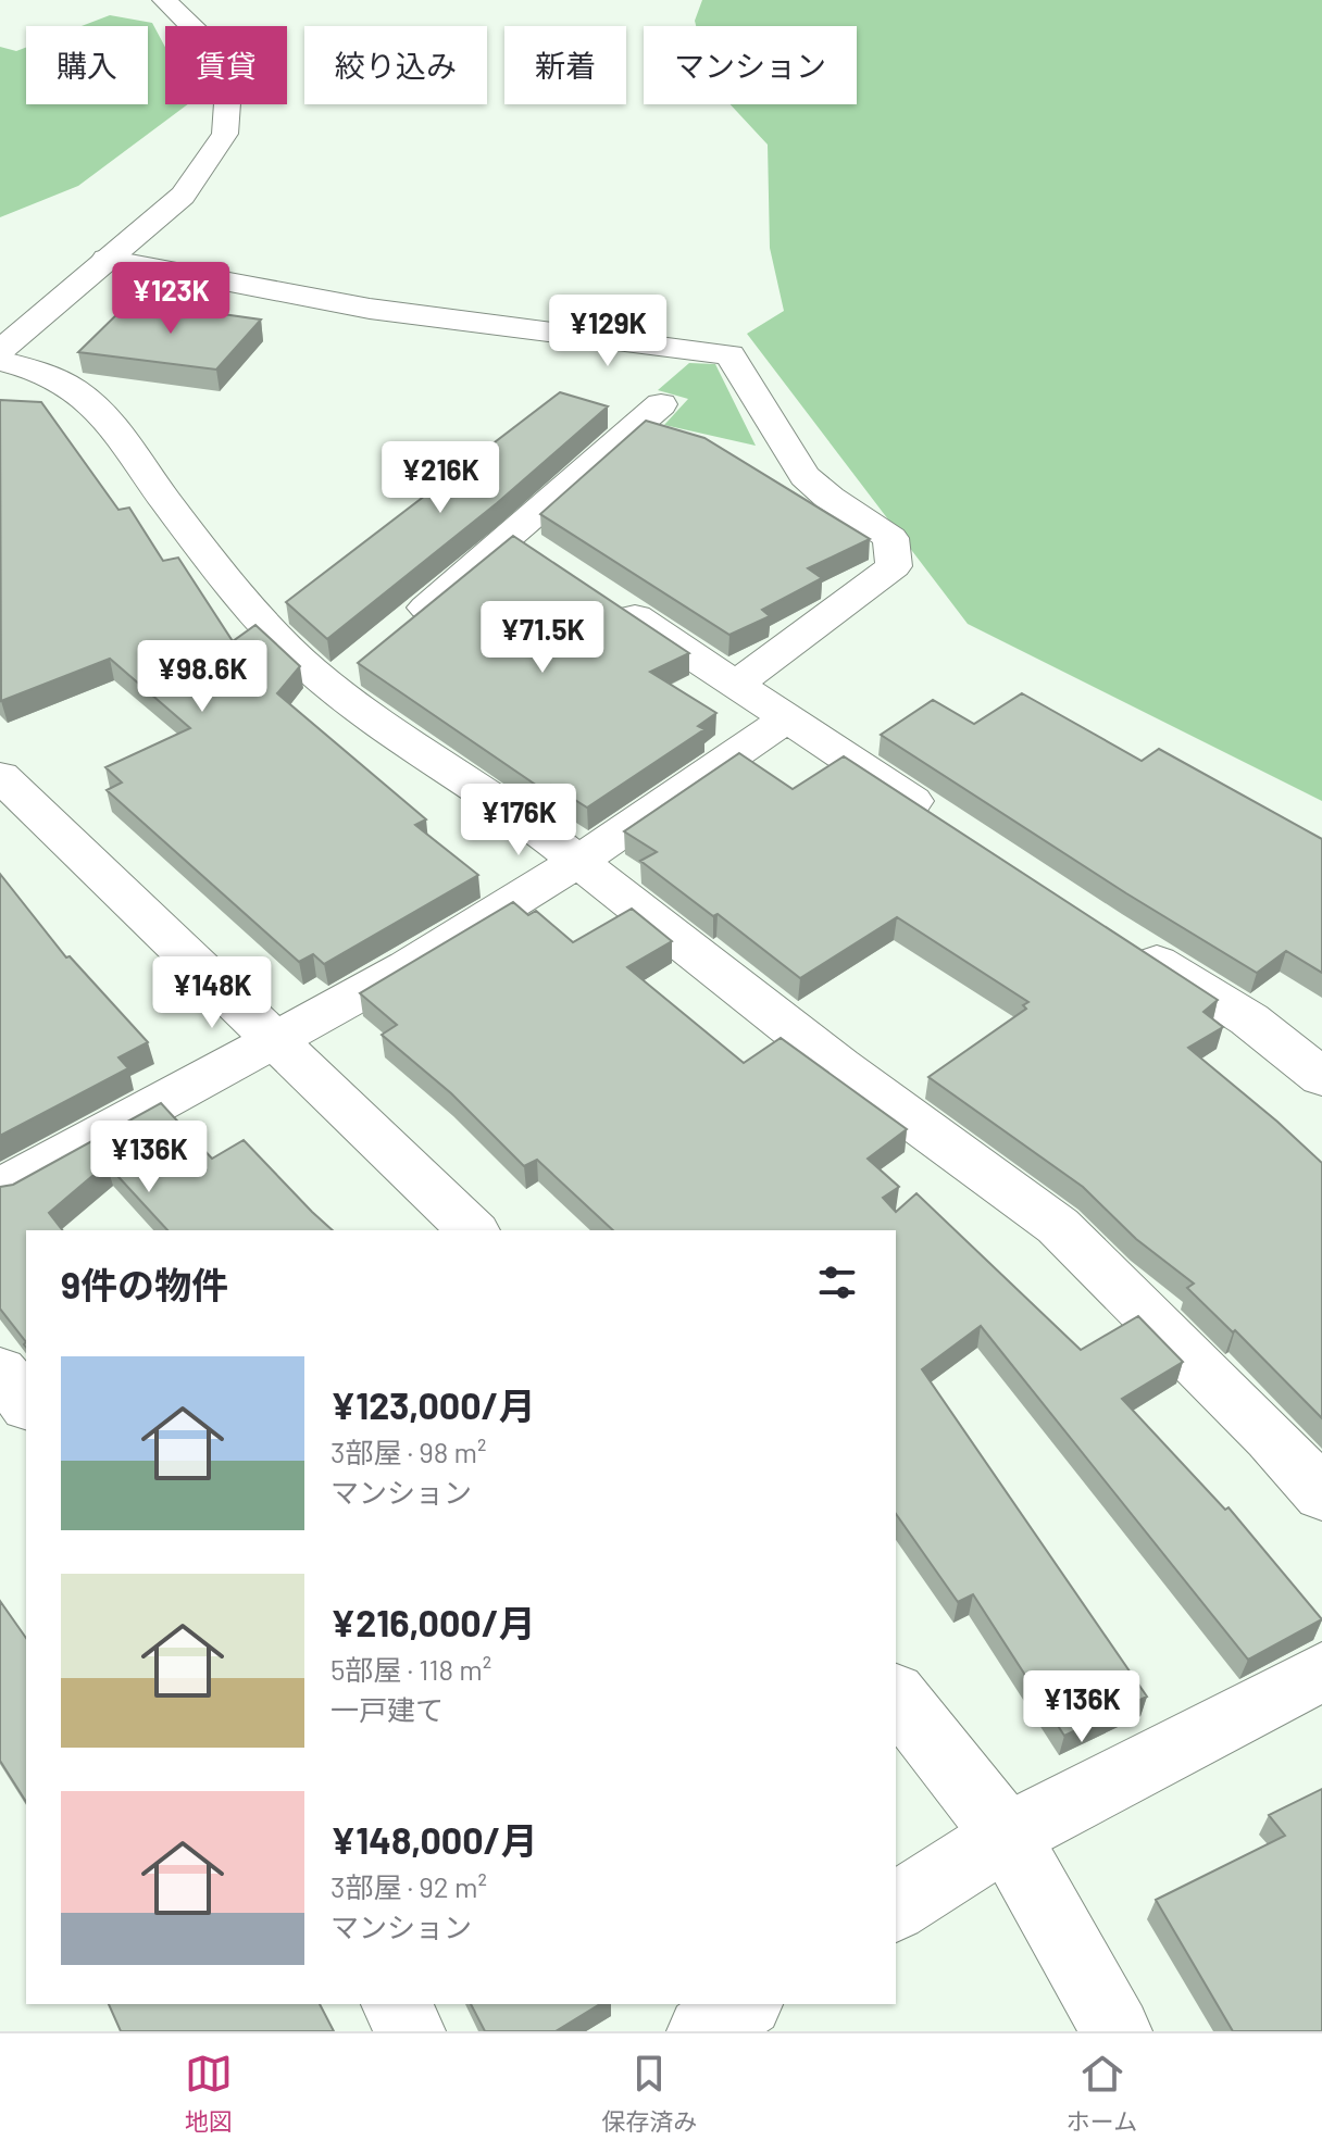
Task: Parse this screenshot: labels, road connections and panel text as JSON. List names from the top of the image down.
{
  "page": {
    "chip": [
      "購入",
      "賃貸",
      "絞り込み",
      "新着",
      "マンション"
    ],
    "price": [
      "¥123K",
      "¥129K",
      "¥216K",
      "¥71.5K",
      "¥98.6K",
      "¥176K",
      "¥148K",
      "¥136K",
      "¥136K"
    ],
    "heading": "9件の物件",
    "list": [
      {
        "name": "¥123,000/月",
        "note": "3部屋 · 98 m² · マンション"
      },
      {
        "name": "¥216,000/月",
        "note": "5部屋 · 118 m² · 一戸建て"
      },
      {
        "name": "¥148,000/月",
        "note": "3部屋 · 92 m² · マンション"
      }
    ],
    "tabs": ["地図", "保存済み", "ホーム"]
  }
}
